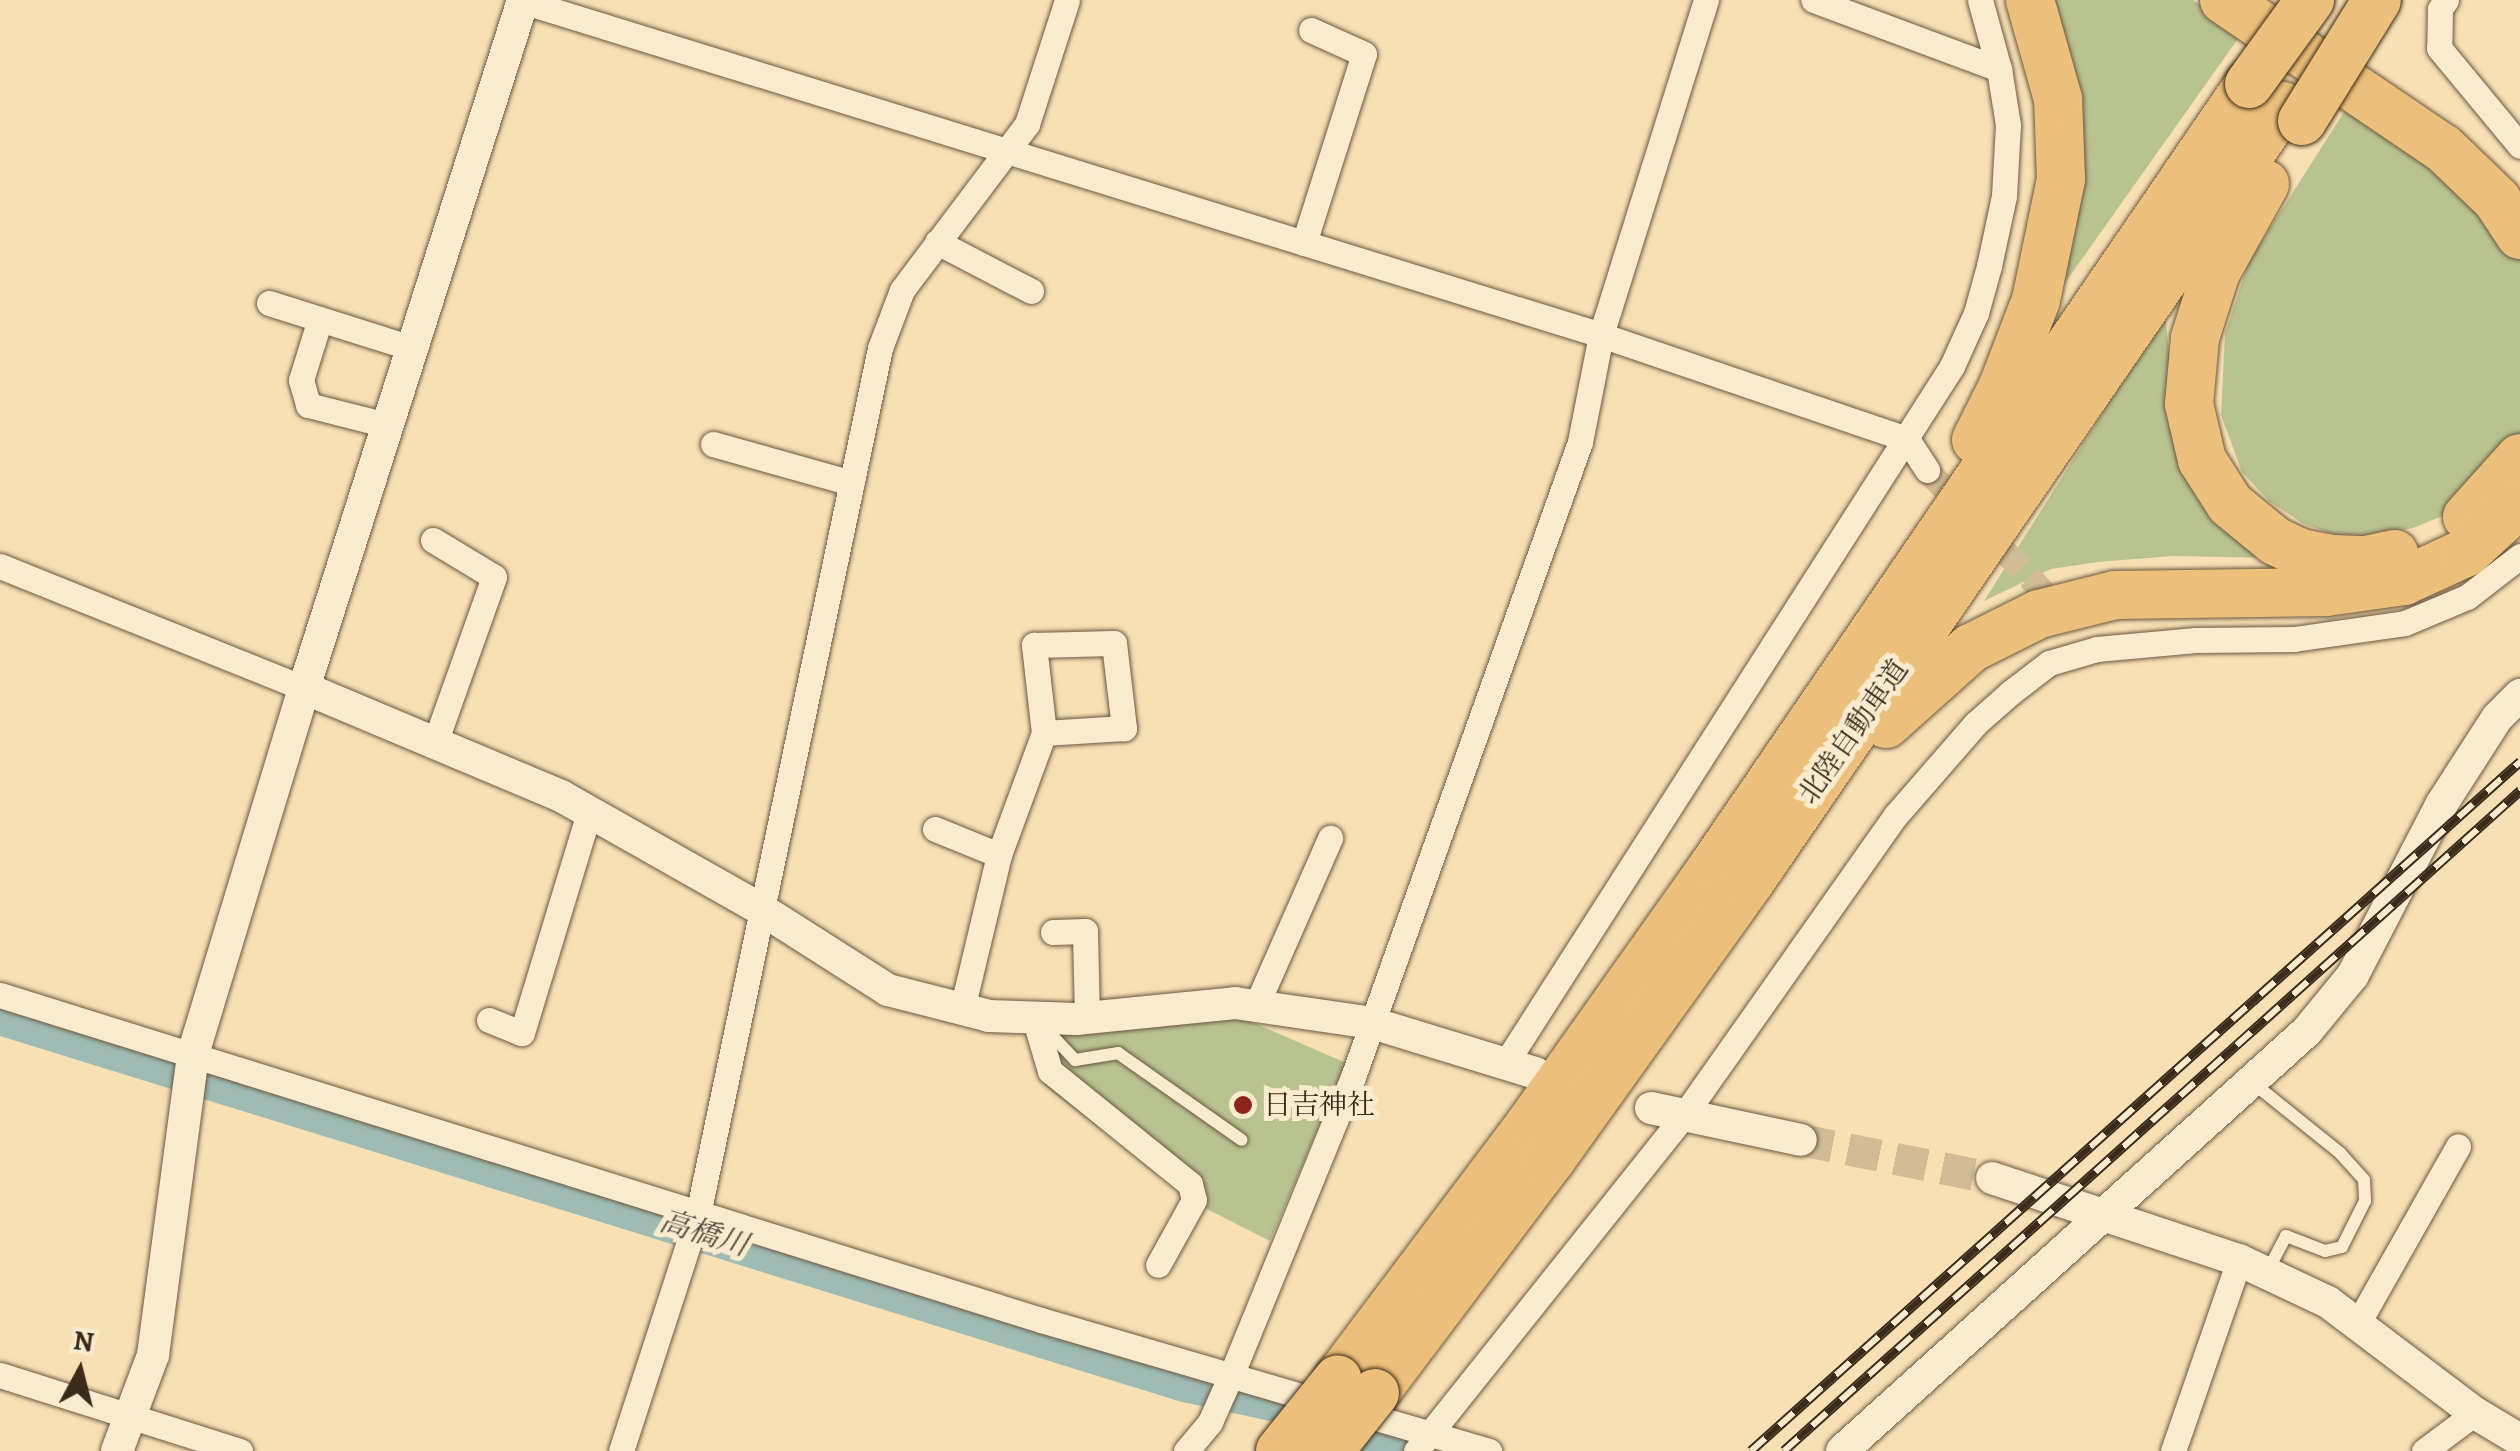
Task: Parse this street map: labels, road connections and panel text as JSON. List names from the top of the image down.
{
  "streets": {
    "highway": ["北陸自動車道"]
  },
  "water": ["高橋川"],
  "places": ["日吉神社"],
  "north": "top"
}
